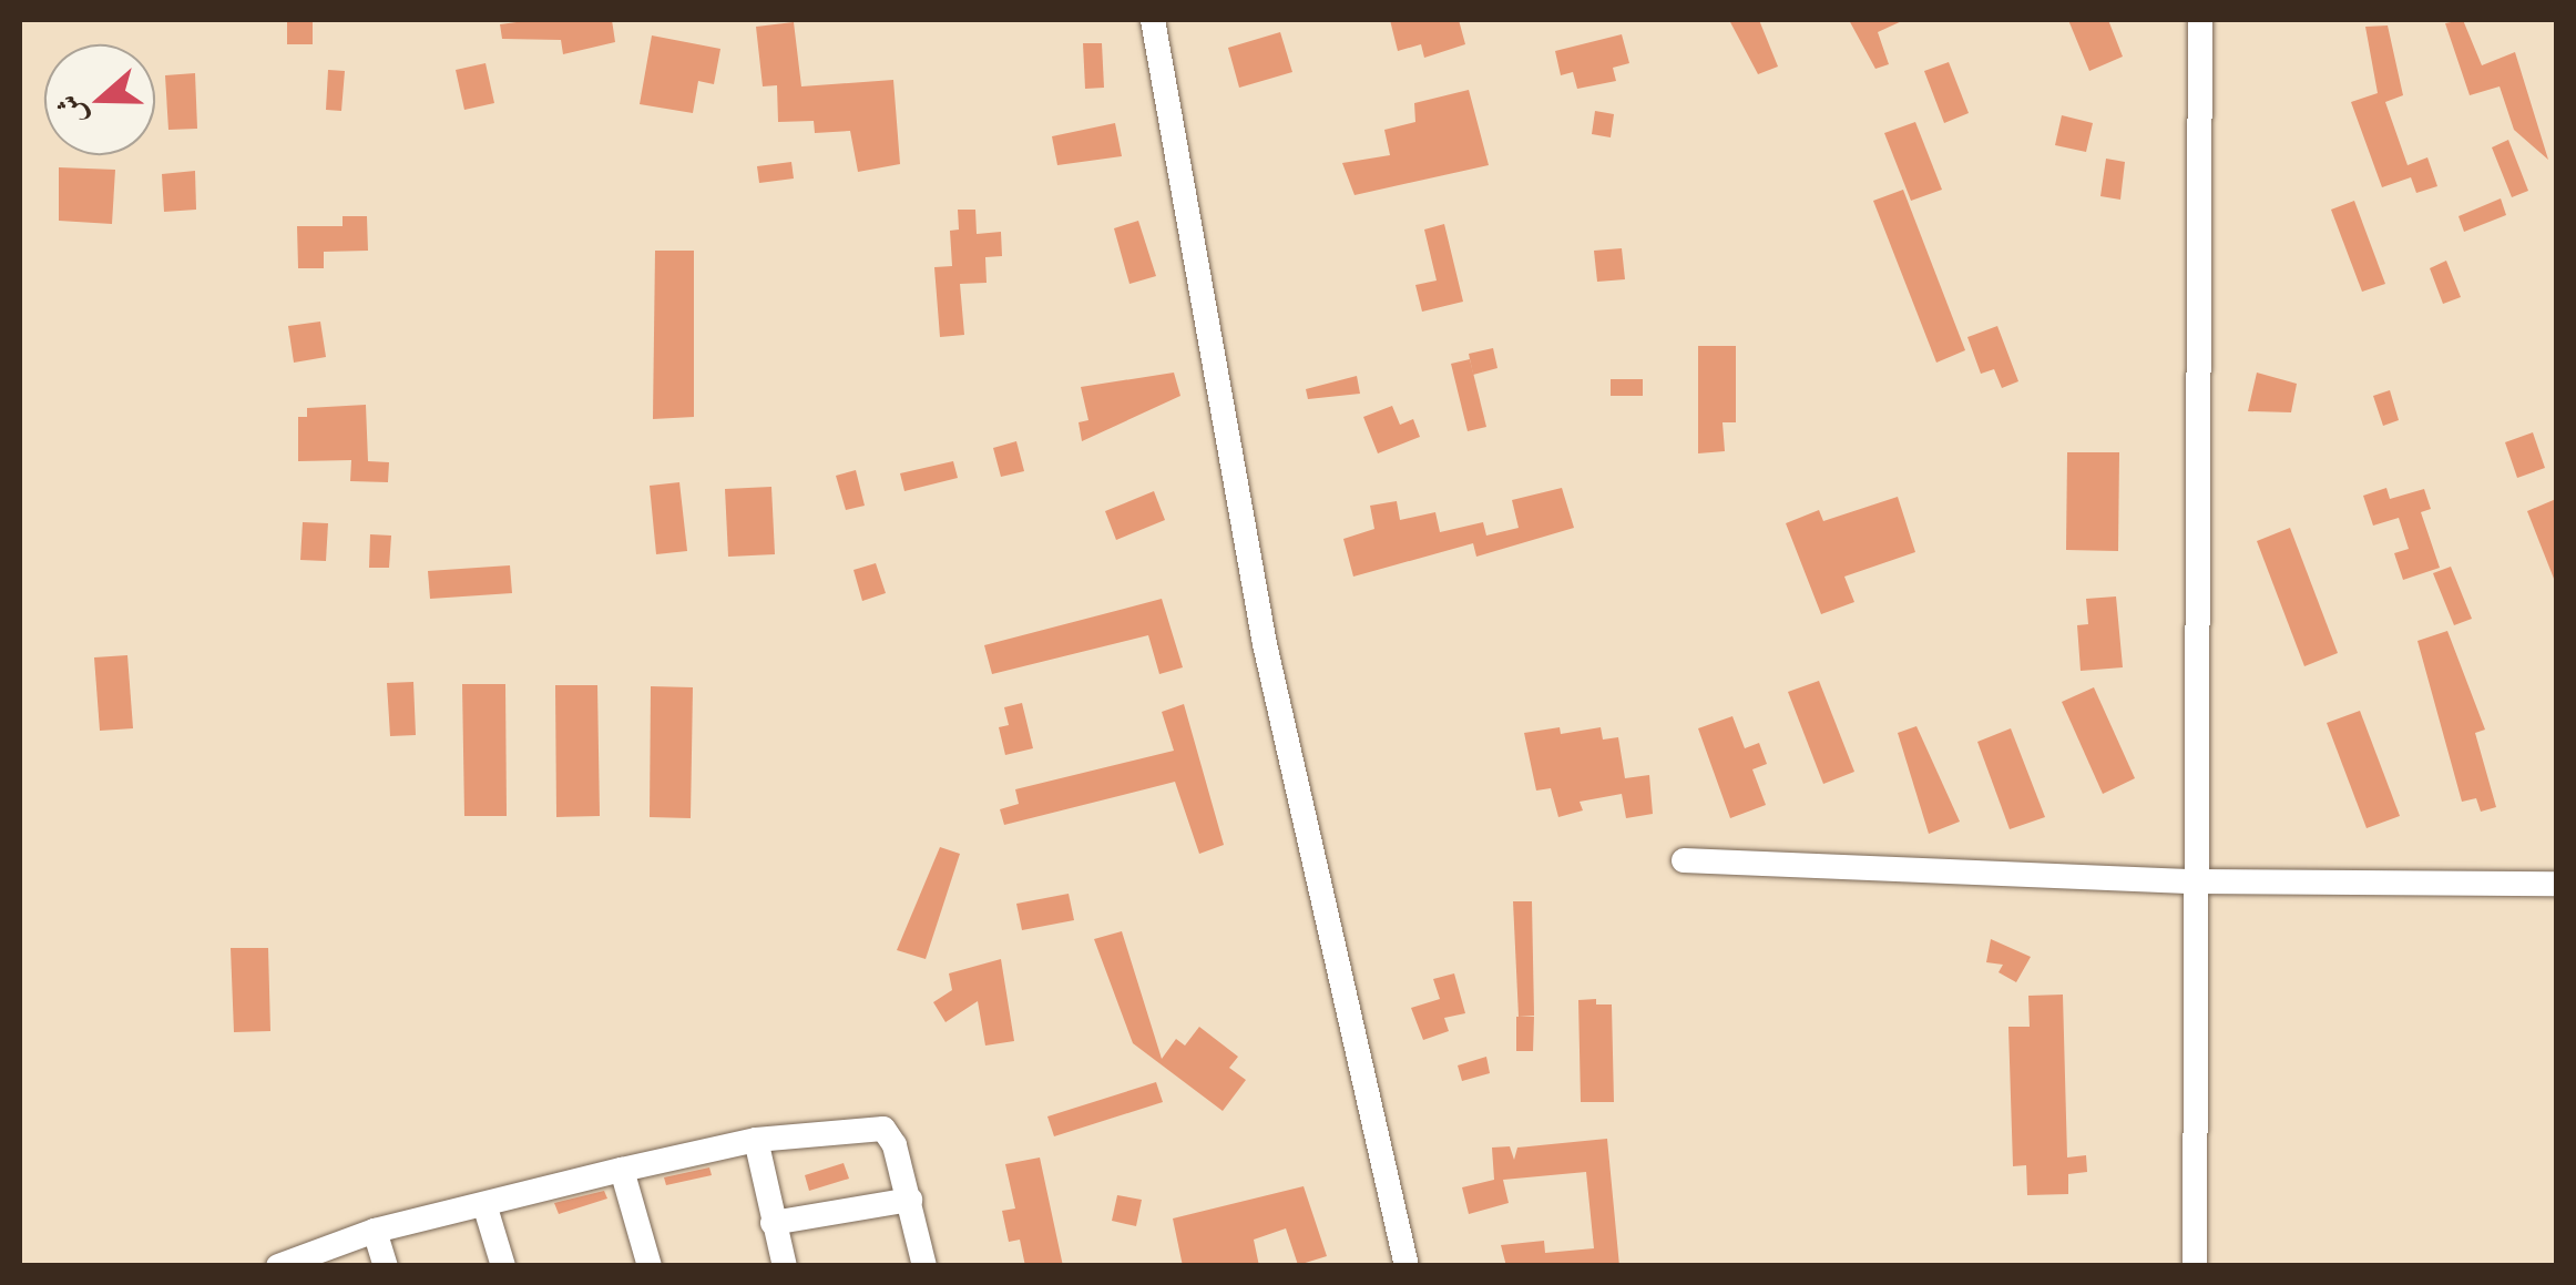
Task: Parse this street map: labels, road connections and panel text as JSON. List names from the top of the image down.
{
  "north": "left"
}
